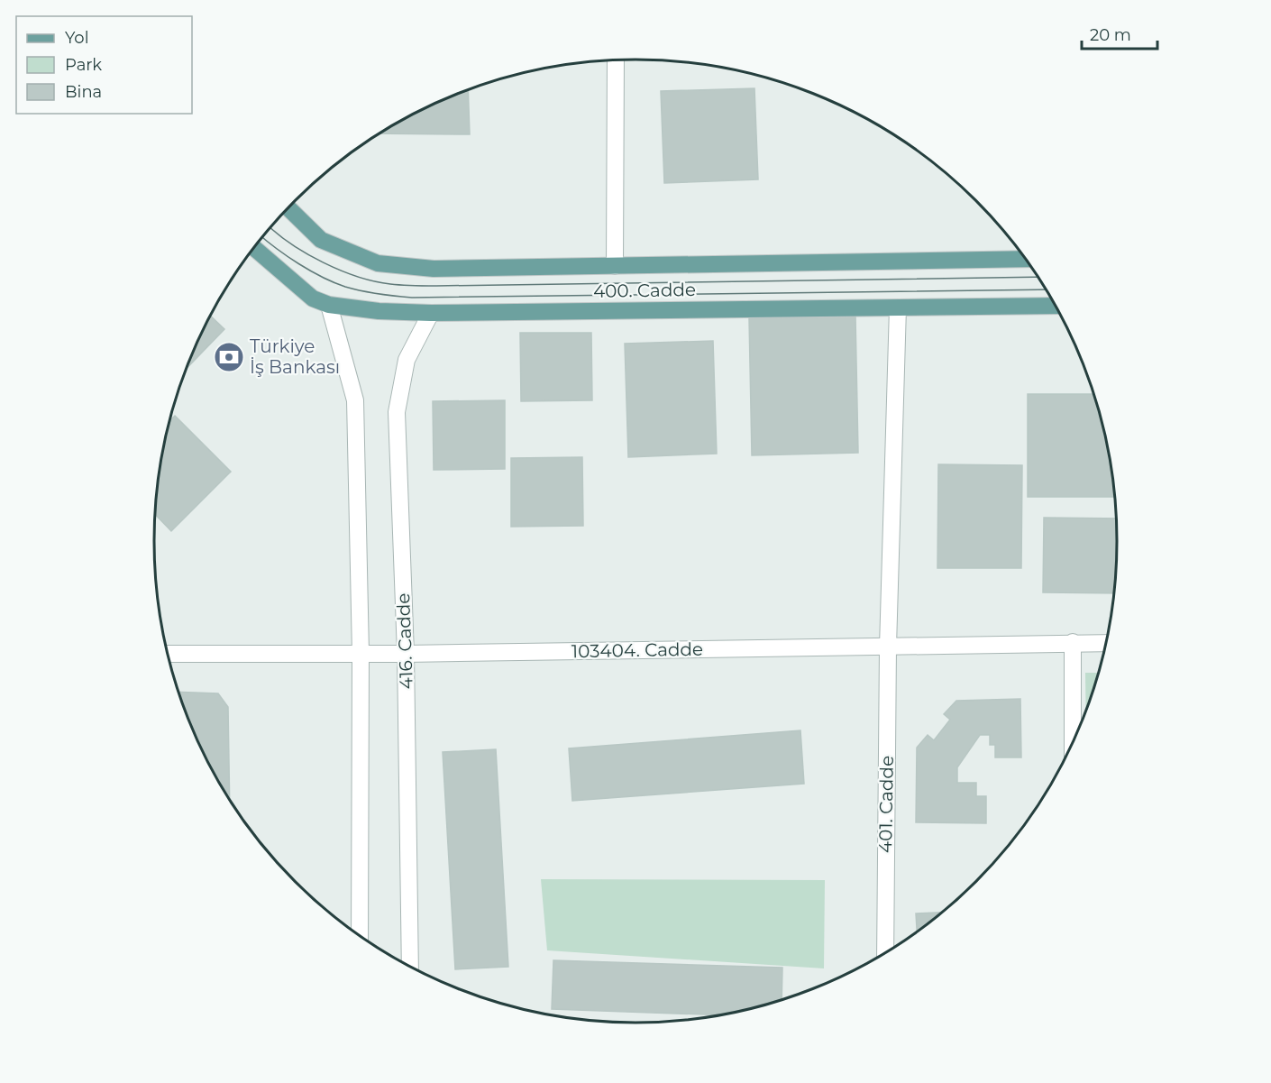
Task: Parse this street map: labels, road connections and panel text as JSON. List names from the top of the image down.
{
  "streets": {
    "main road": ["400. Cadde"],
    "street": ["416. Cadde", "103404. Cadde", "401. Cadde"]
  },
  "crossings": [
    ["400. Cadde", "416. Cadde"],
    ["400. Cadde", "401. Cadde"],
    ["416. Cadde", "103404. Cadde"],
    ["103404. Cadde", "401. Cadde"]
  ],
  "places": {
    "bank": ["Türkiye İş Bankası"]
  },
  "legend": ["Yol", "Park", "Bina"],
  "scale_bar": "20 m"
}
